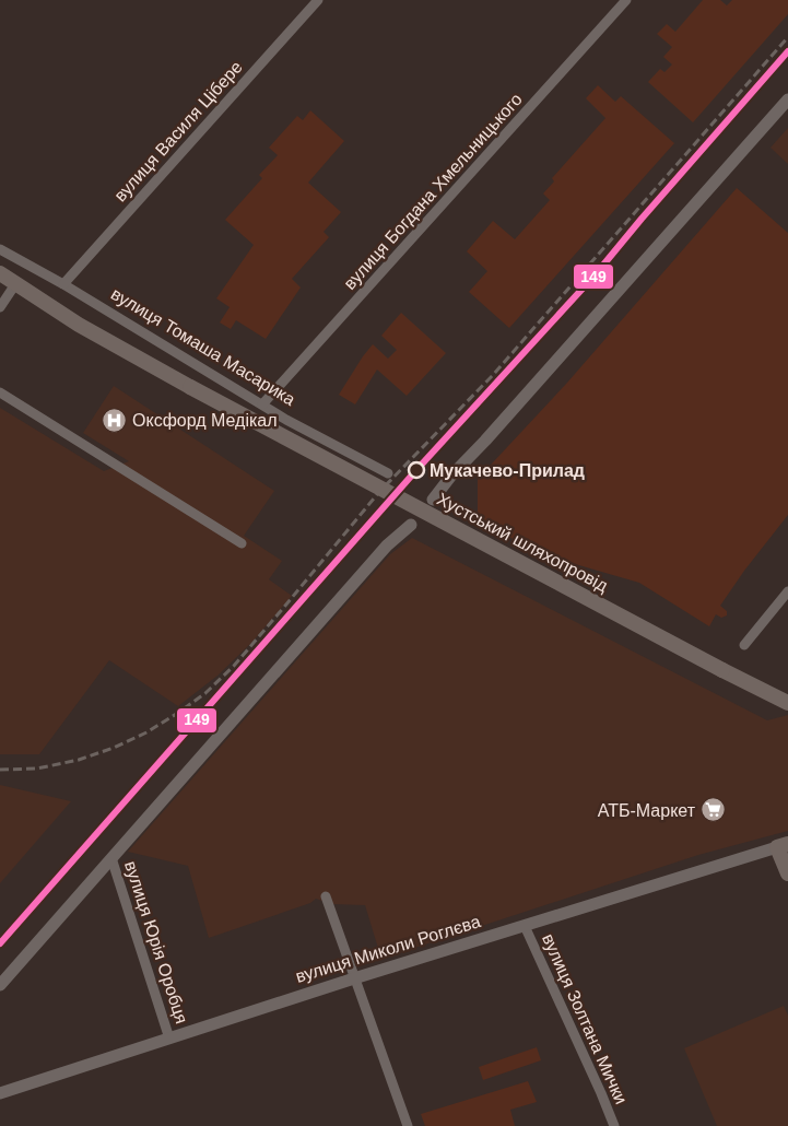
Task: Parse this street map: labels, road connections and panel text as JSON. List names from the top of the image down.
{
  "streets": {
    "main road": ["Хустський шляхопровід"],
    "street": [
      "вулиця Василя Цібере",
      "вулиця Богдана Хмельницького",
      "вулиця Томаша Масарика",
      "вулиця Юрія Оробця",
      "вулиця Миколи Роглєва",
      "вулиця Золтана Мички"
    ]
  },
  "crossings": [
    ["вулиця Василя Цібере", "вулиця Томаша Масарика"],
    ["вулиця Богдана Хмельницького", "вулиця Томаша Масарика"],
    ["вулиця Юрія Оробця", "вулиця Миколи Роглєва"],
    ["вулиця Миколи Роглєва", "вулиця Золтана Мички"]
  ],
  "places": {
    "hospital": ["Оксфорд Медікал"],
    "other": ["Мукачево-Прилад"],
    "supermarket": ["АТБ-Маркет"]
  },
  "lines": ["transit line 149"]
}
